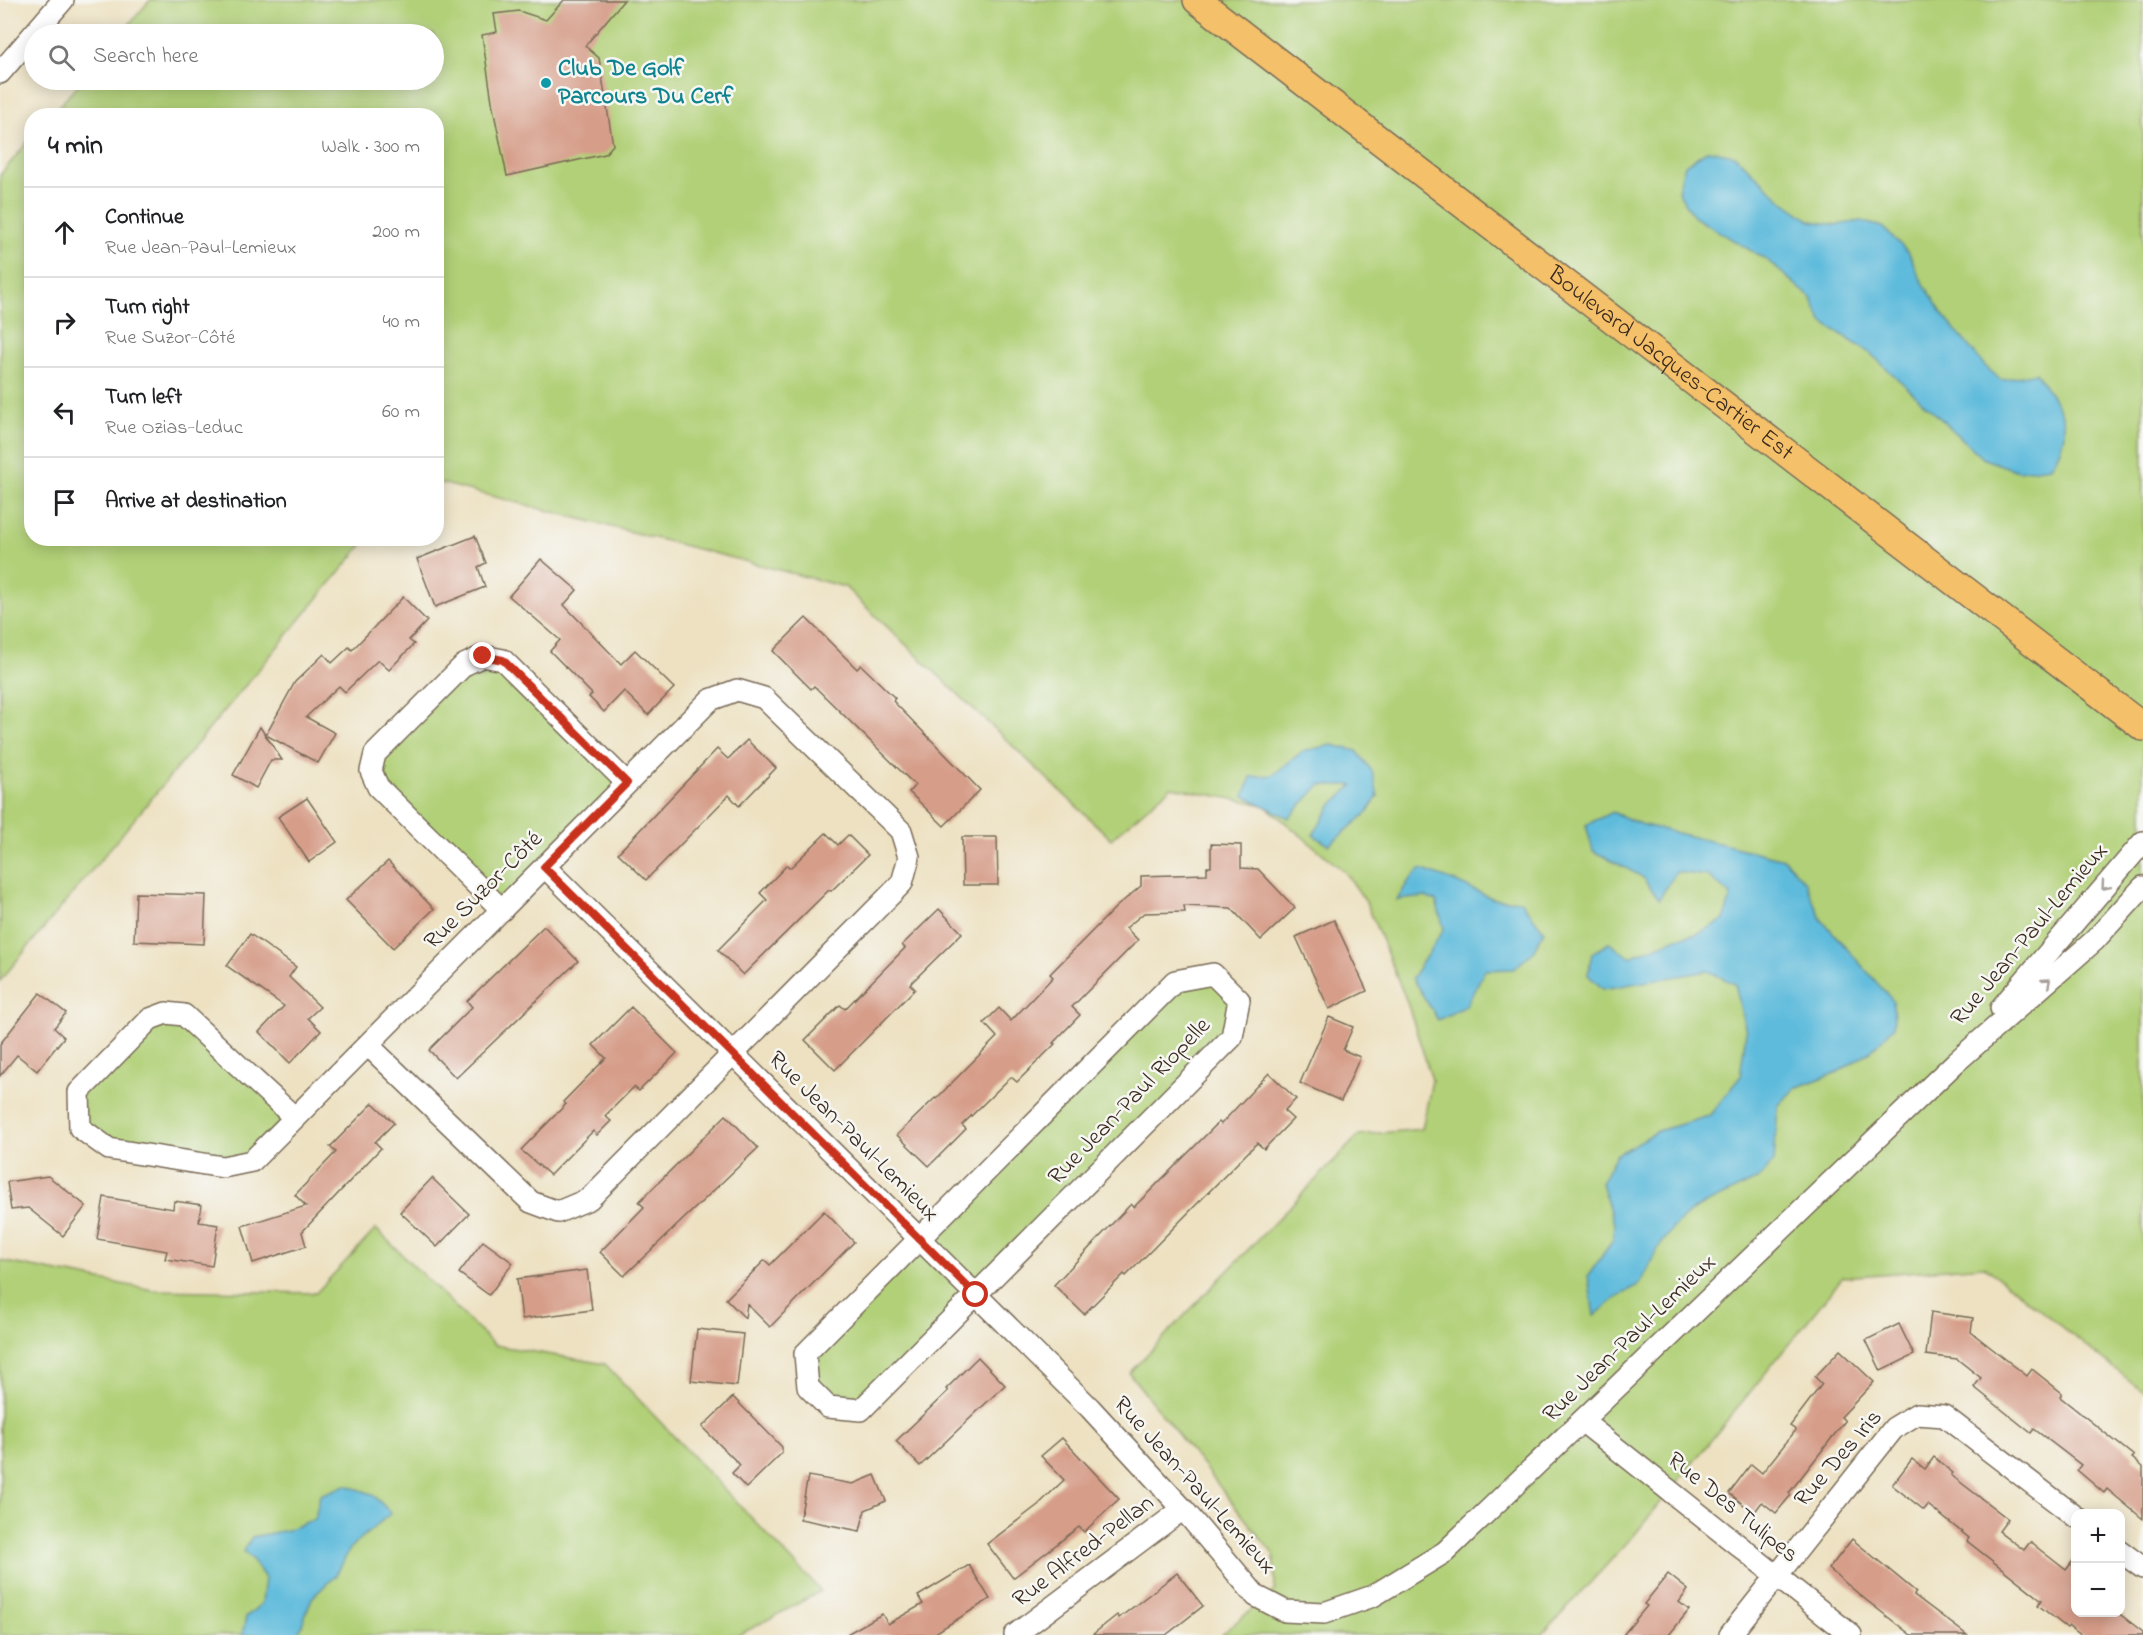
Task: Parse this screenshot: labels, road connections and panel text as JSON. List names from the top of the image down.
{
  "streets": {
    "main road": ["Boulevard Jacques-Cartier Est"],
    "street": [
      "Rue Suzor-Côté",
      "Rue Jean-Paul-Lemieux",
      "Rue Jean-Paul Riopelle",
      "Rue Des Iris",
      "Rue Des Tulipes",
      "Rue Alfred-Pellan"
    ]
  },
  "crossings": [
    ["Rue Suzor-Côté", "Rue Jean-Paul-Lemieux"],
    ["Rue Jean-Paul-Lemieux", "Rue Jean-Paul Riopelle"],
    ["Rue Jean-Paul-Lemieux", "Rue Des Tulipes"],
    ["Rue Jean-Paul-Lemieux", "Rue Alfred-Pellan"],
    ["Rue Des Iris", "Rue Des Tulipes"]
  ],
  "places": ["Club De Golf Parcours Du Cerf"],
  "page": {
    "search": "Search here",
    "heading": ["4 min", "Walk · 300 m"],
    "list": [
      ["Continue", "Rue Jean-Paul-Lemieux", "200 m"],
      ["Turn right", "Rue Suzor-Côté", "40 m"],
      ["Turn left", "Rue Ozias-Leduc", "60 m"],
      "Arrive at destination"
    ],
    "map_buttons": ["+", "−"]
  }
}
